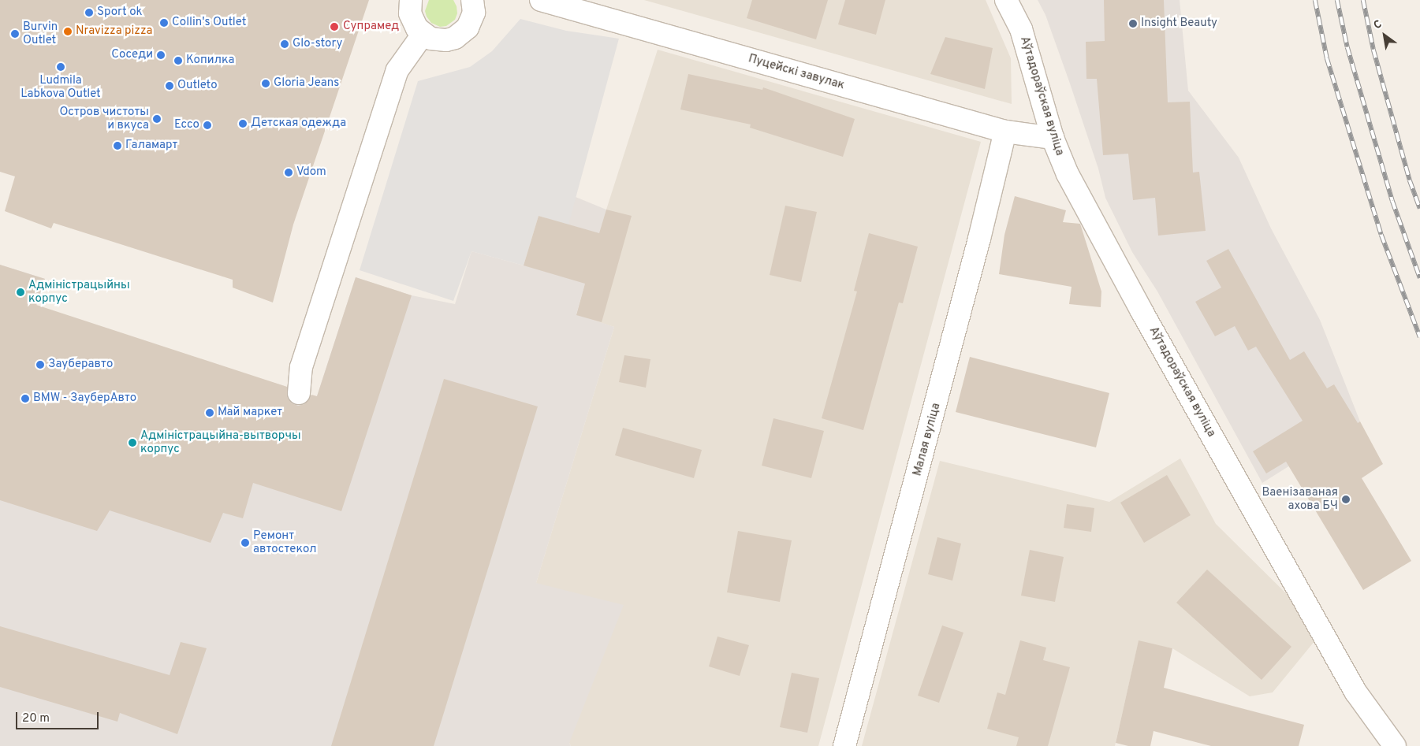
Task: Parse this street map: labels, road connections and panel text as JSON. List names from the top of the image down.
{
  "streets": {
    "street": ["Пуцейскі завулак", "Аўтадораўская вуліца", "Малая вуліца"]
  },
  "crossings": [
    ["Пуцейскі завулак", "Аўтадораўская вуліца"],
    ["Пуцейскі завулак", "Малая вуліца"]
  ],
  "places": [
    "Sport ok",
    "Collin's Outlet",
    "Insight Beauty",
    "Супрамед",
    "Nravizza pizza",
    "Burvin Outlet",
    "Glo-story",
    "Соседи",
    "Копилка",
    "Ludmila Labkova Outlet",
    "Gloria Jeans",
    "Outleto",
    "Остров чистоты и вкуса",
    "Детская одежда",
    "Ecco",
    "Галамарт",
    "Vdom",
    "Адміністрацыйны корпус",
    "Зауберавто",
    "BMW - ЗауберАвто",
    "Май маркет",
    "Адміністрацыйна-вытворчы корпус",
    "Ваенізаваная ахова БЧ",
    "Ремонт автостекол"
  ],
  "scale_bar": "20 m",
  "north": "top left"
}
